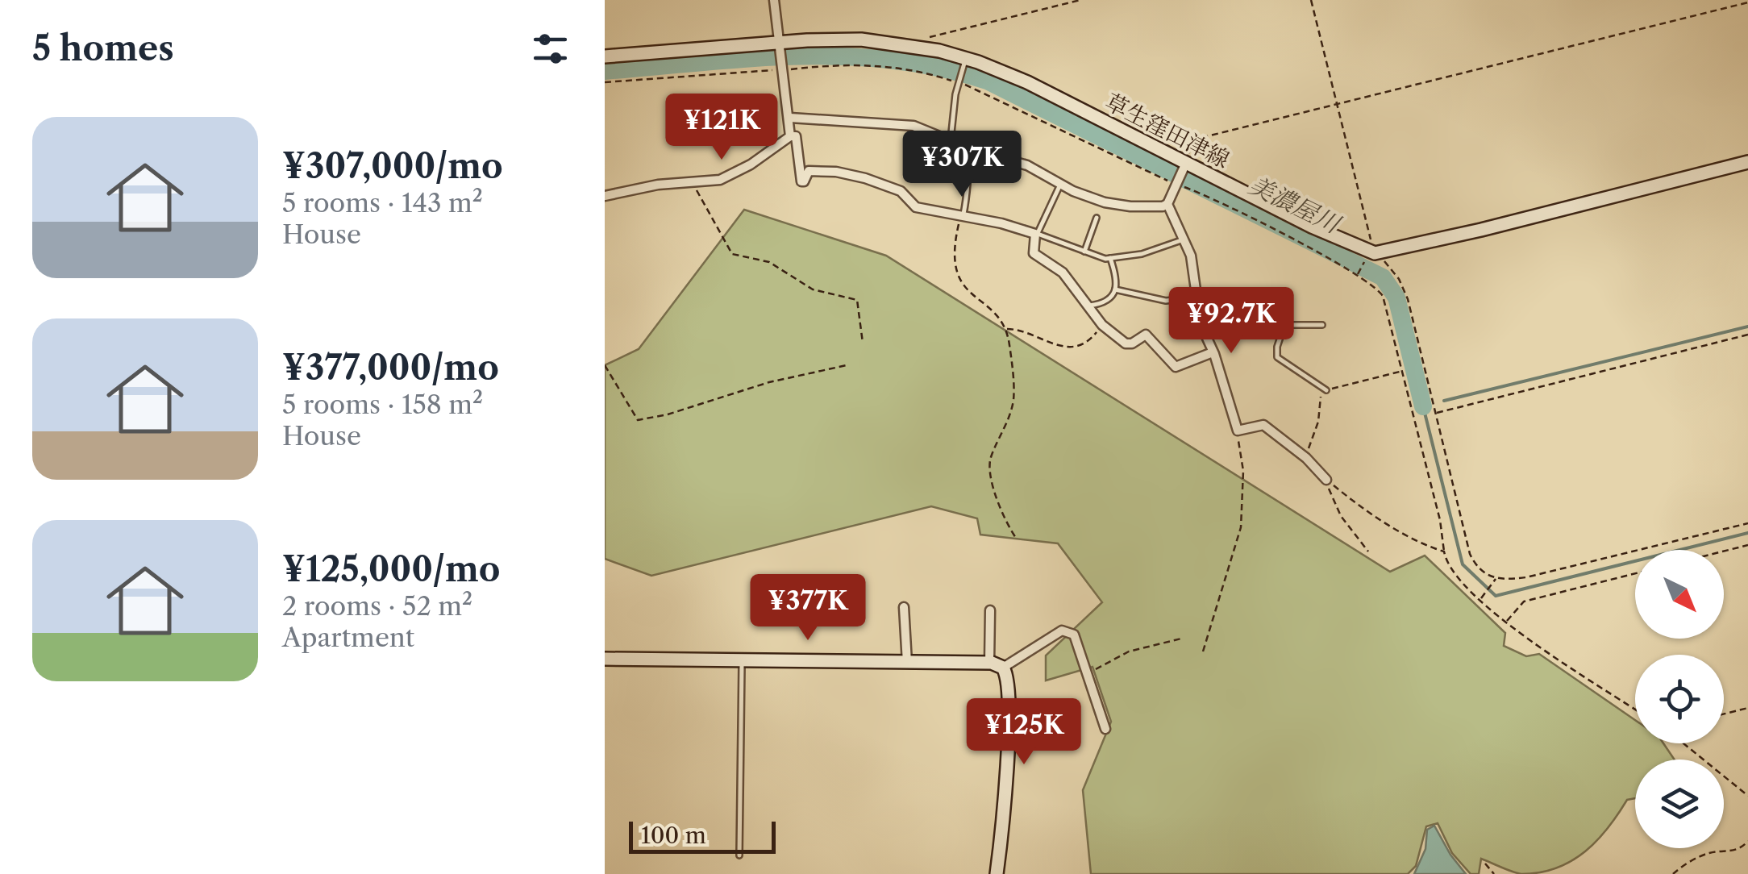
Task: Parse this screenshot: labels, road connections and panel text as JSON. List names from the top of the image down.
{
  "streets": {
    "main road": ["草生窪田津線"]
  },
  "water": ["美濃屋川"],
  "scale_bar": "100 m",
  "north": "bottom right",
  "page": {
    "heading": "5 homes",
    "price": [
      "¥121K",
      "¥307K",
      "¥92.7K",
      "¥377K",
      "¥125K"
    ],
    "list": [
      {
        "name": "¥307,000/mo",
        "note": "5 rooms · 143 m² · House"
      },
      {
        "name": "¥377,000/mo",
        "note": "5 rooms · 158 m² · House"
      },
      {
        "name": "¥125,000/mo",
        "note": "2 rooms · 52 m² · Apartment"
      }
    ],
    "scale": "100 m"
  }
}
